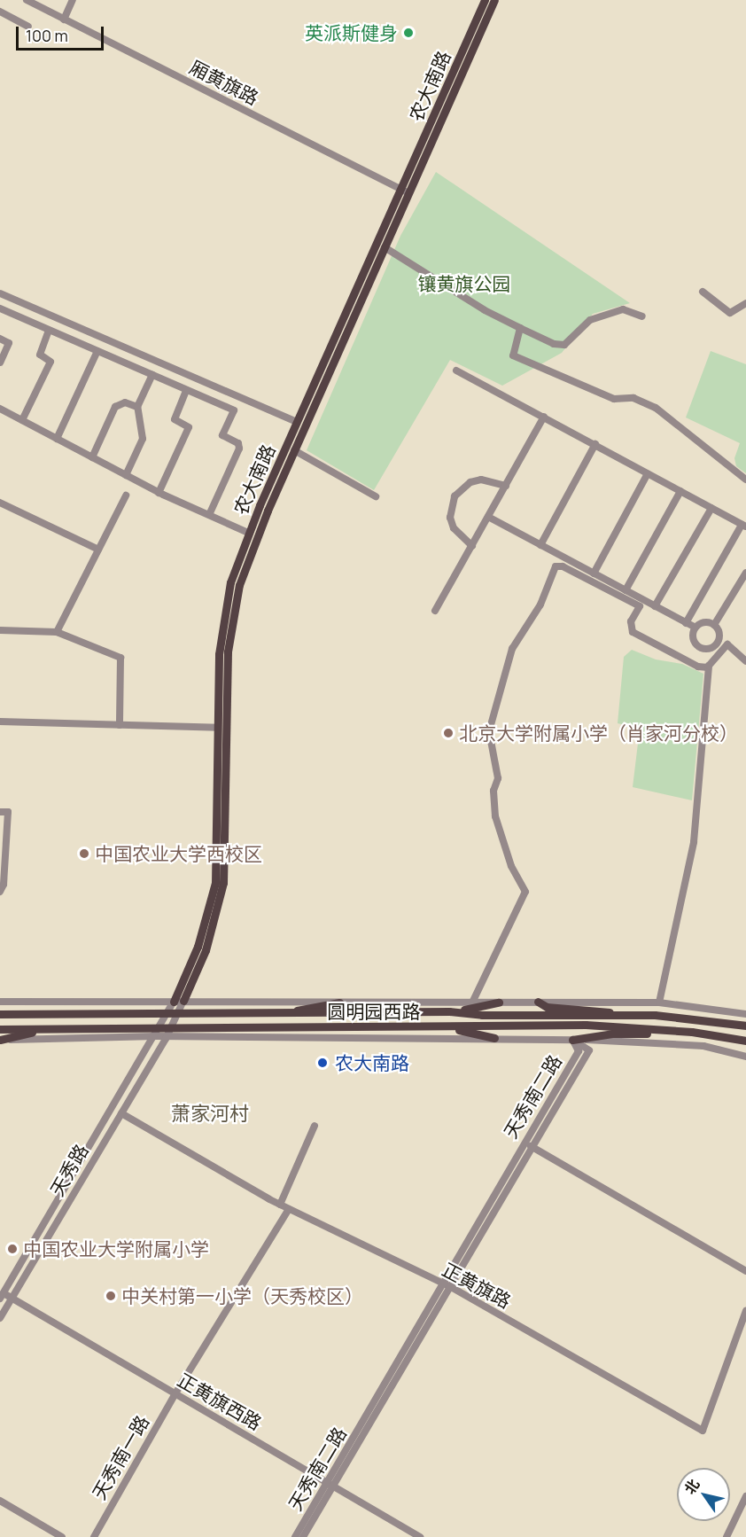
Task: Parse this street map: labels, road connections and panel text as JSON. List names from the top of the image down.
{
  "streets": {
    "main road": ["农大南路", "圆明园西路"],
    "street": [
      "厢黄旗路",
      "天秀南二路",
      "天秀路",
      "正黄旗路",
      "正黄旗西路",
      "天秀南一路"
    ]
  },
  "crossings": [
    ["厢黄旗路", "农大南路"],
    ["农大南路", "圆明园西路"],
    ["农大南路", "天秀路"],
    ["圆明园西路", "天秀南二路"],
    ["圆明园西路", "天秀路"],
    ["天秀南二路", "正黄旗路"],
    ["天秀路", "正黄旗路"],
    ["天秀路", "正黄旗西路"],
    ["正黄旗路", "天秀南一路"],
    ["正黄旗西路", "天秀南一路"]
  ],
  "districts": ["萧家河村"],
  "parks": ["镶黄旗公园"],
  "places": [
    "英派斯健身",
    "北京大学附属小学（肖家河分校）",
    "中国农业大学西校区",
    "农大南路",
    "中国农业大学附属小学",
    "中关村第一小学（天秀校区）"
  ],
  "scale_bar": "100 m",
  "north": "top left"
}
